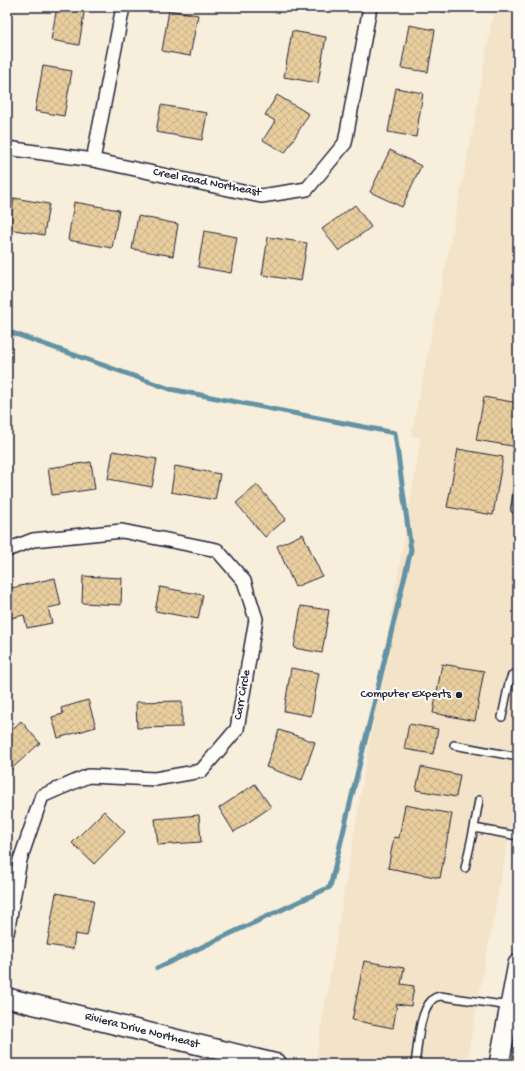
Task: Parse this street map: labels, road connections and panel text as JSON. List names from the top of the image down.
{
  "streets": {
    "street": ["Creel Road Northeast", "Carr Circle", "Riviera Drive Northeast"]
  },
  "places": ["Computer Experts"]
}
